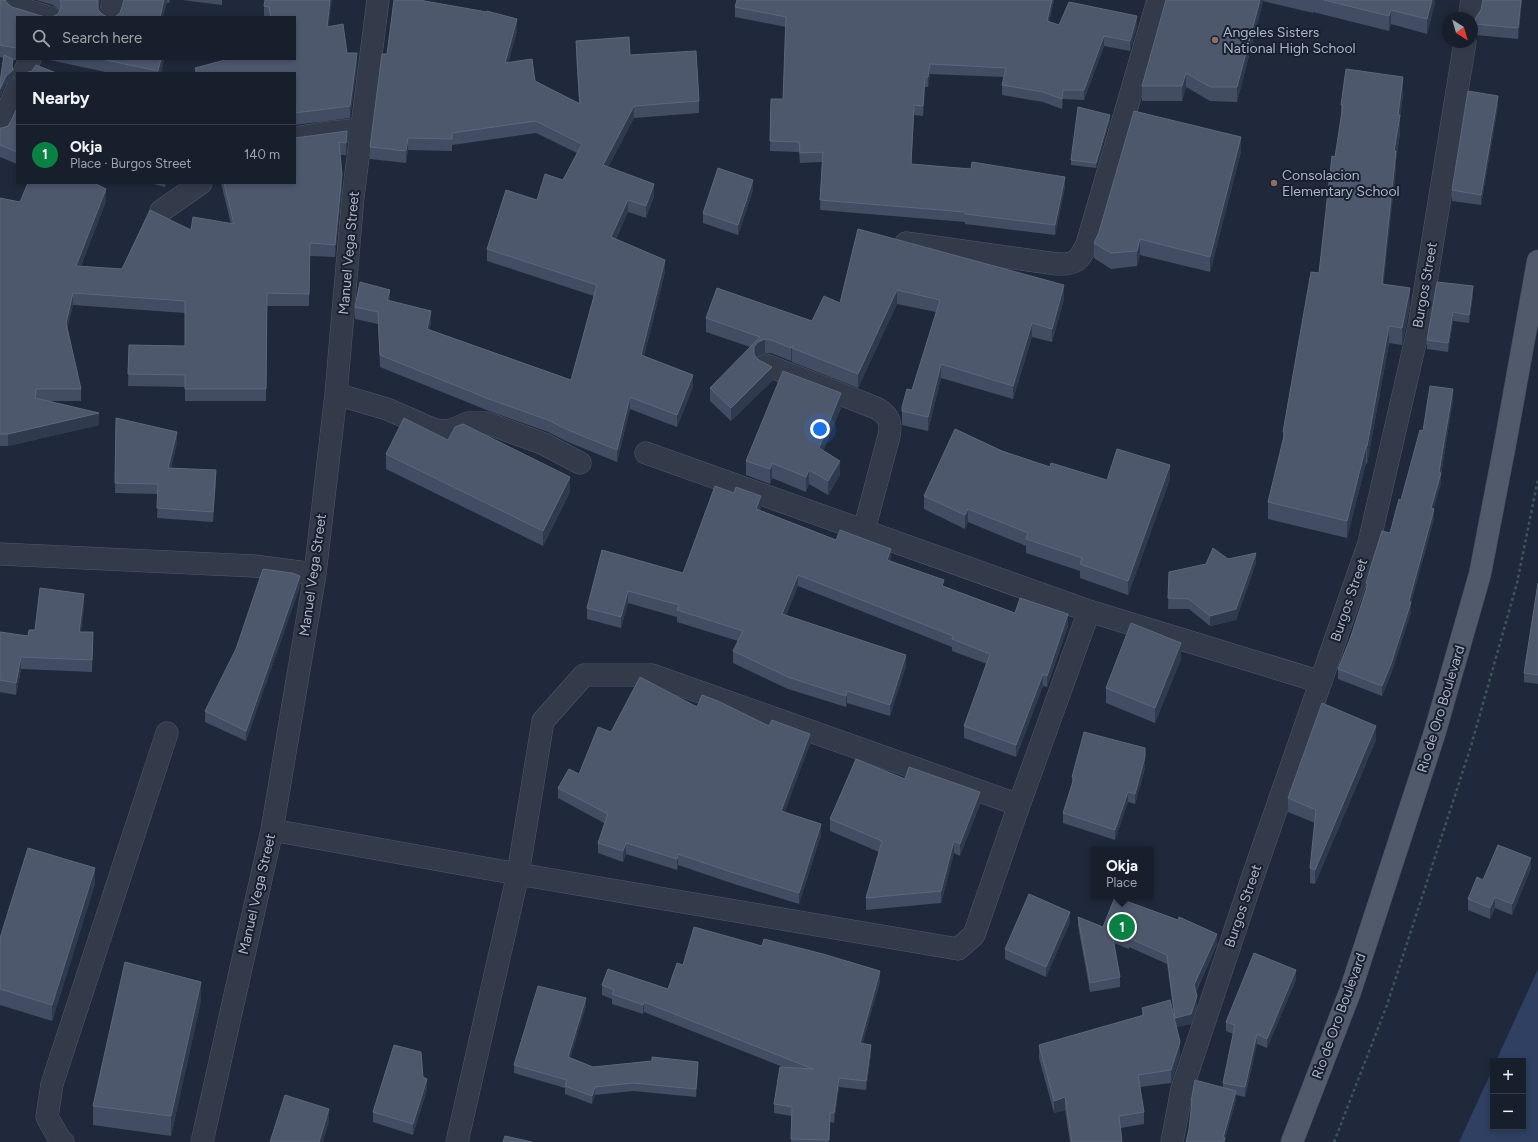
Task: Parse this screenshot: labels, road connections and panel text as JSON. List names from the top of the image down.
{
  "streets": {
    "main road": ["Rio de Oro Boulevard"],
    "street": ["Manuel Vega Street", "Burgos Street"]
  },
  "places": ["Angeles Sisters National High School", "Consolacion Elementary School"],
  "north": "bottom right",
  "page": {
    "search": "Search here",
    "heading": "Nearby",
    "list": [
      {
        "mark": "1",
        "name": "Okja",
        "note": "Place · Burgos Street",
        "value": "140 m"
      }
    ],
    "popup": ["Okja", "Place"],
    "pins": "1",
    "map_buttons": ["+", "−"]
  }
}
